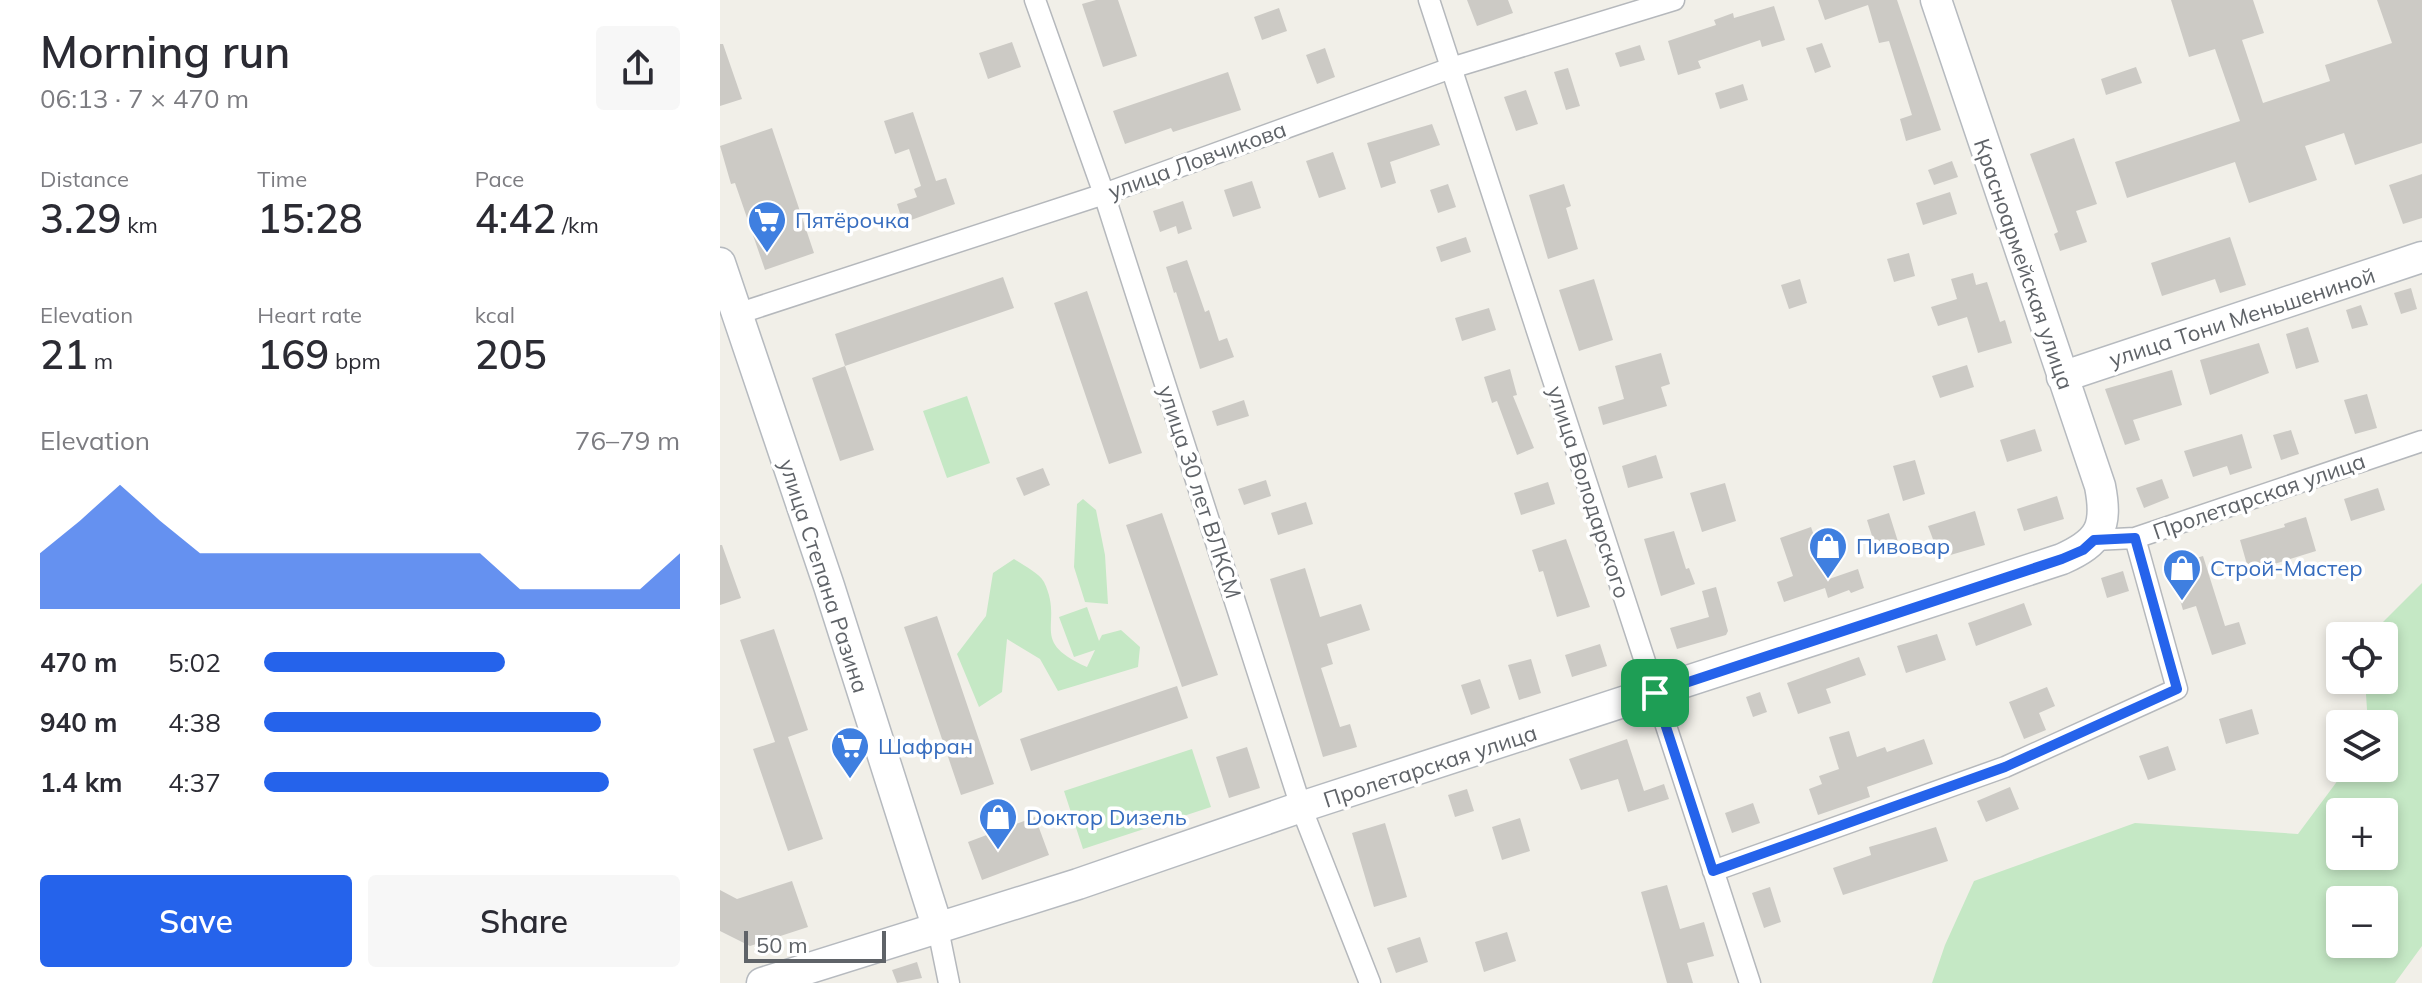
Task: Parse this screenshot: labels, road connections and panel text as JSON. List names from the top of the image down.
{
  "streets": {
    "street": [
      "улица Ловчикова",
      "Красноармейская улица",
      "улица Тони Меньшениной",
      "улица 30 лет ВЛКСМ",
      "улица Володарского",
      "Пролетарская улица",
      "улица Степана Разина"
    ]
  },
  "crossings": [
    ["улица Ловчикова", "улица 30 лет ВЛКСМ"],
    ["улица Ловчикова", "улица Володарского"],
    ["улица Ловчикова", "улица Степана Разина"],
    ["Красноармейская улица", "улица Тони Меньшениной"],
    ["Красноармейская улица", "Пролетарская улица"],
    ["улица 30 лет ВЛКСМ", "Пролетарская улица"],
    ["улица Володарского", "Пролетарская улица"],
    ["Пролетарская улица", "улица Степана Разина"]
  ],
  "places": {
    "supermarket": ["Пятёрочка", "Шафран"],
    "shop": ["Пивовар", "Строй-Мастер", "Dоктор Dизель"]
  },
  "scale_bar": "50 m",
  "page": {
    "heading": ["Morning run", "06:13 · 7 × 470 m"],
    "stats": [
      ["Distance", "3.29 km"],
      ["Time", "15:28"],
      ["Pace", "4:42 /km"],
      ["Elevation", "21 m"],
      ["Heart rate", "169 bpm"],
      ["kcal", "205"]
    ],
    "chart": ["Elevation", "76–79 m"],
    "map_buttons": ["+", "−"],
    "list": [
      {
        "name": "470 m",
        "note": "5:02"
      },
      {
        "name": "940 m",
        "note": "4:38"
      },
      {
        "name": "1.4 km",
        "note": "4:37"
      }
    ],
    "buttons": ["Save", "Share"],
    "scale": "50 m"
  }
}
